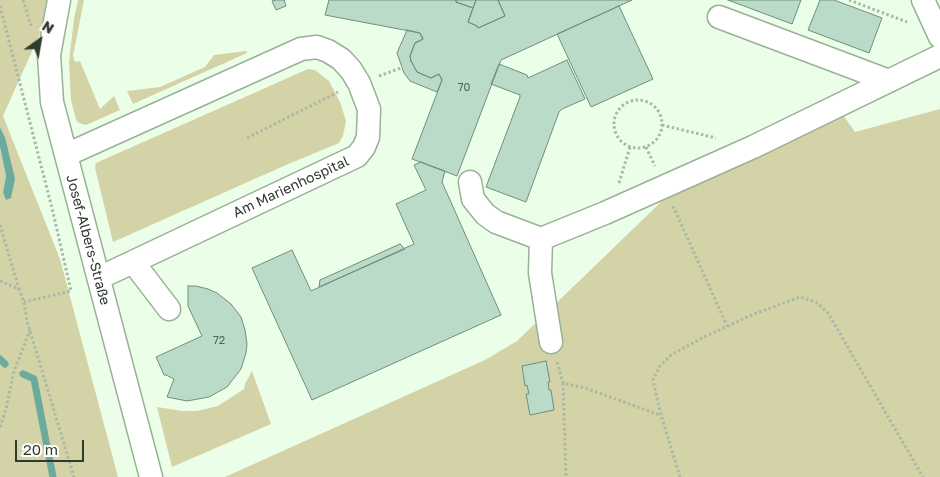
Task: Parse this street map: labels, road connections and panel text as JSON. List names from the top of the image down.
{
  "streets": {
    "street": ["Am Marienhospital", "Josef-Albers-Straße"]
  },
  "crossings": [
    ["Am Marienhospital", "Josef-Albers-Straße"]
  ],
  "house_numbers": ["70", "72"],
  "scale_bar": "20 m",
  "north": "top right"
}
